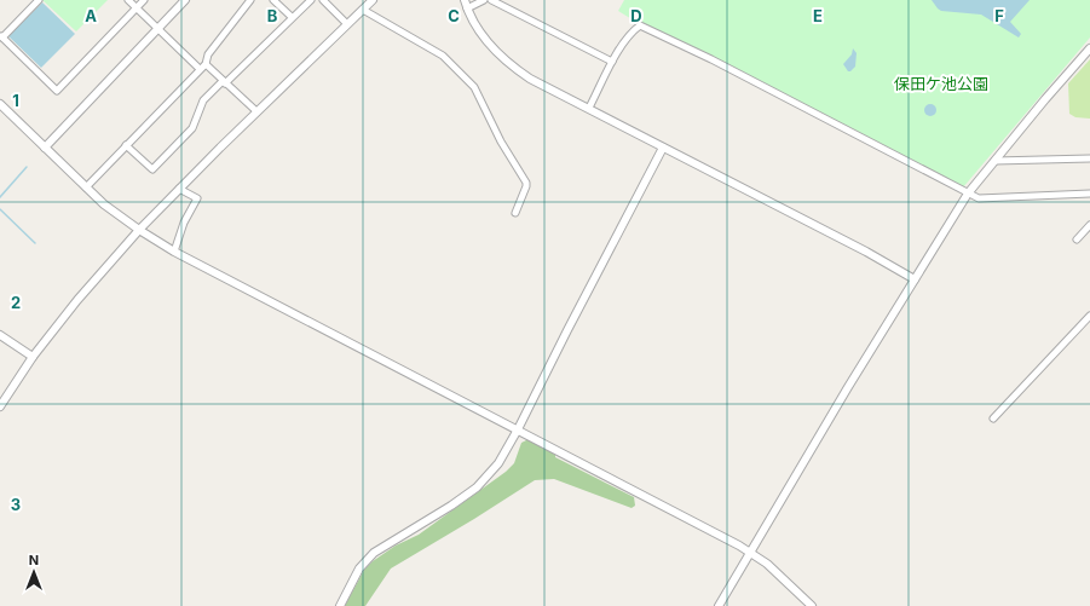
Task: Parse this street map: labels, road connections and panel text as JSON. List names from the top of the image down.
{
  "parks": ["保田ケ池公園"],
  "north": "top",
  "grid": {
    "columns": [
      "A",
      "B",
      "C",
      "D",
      "E",
      "F"
    ],
    "rows": ["1", "2", "3"]
  }
}
